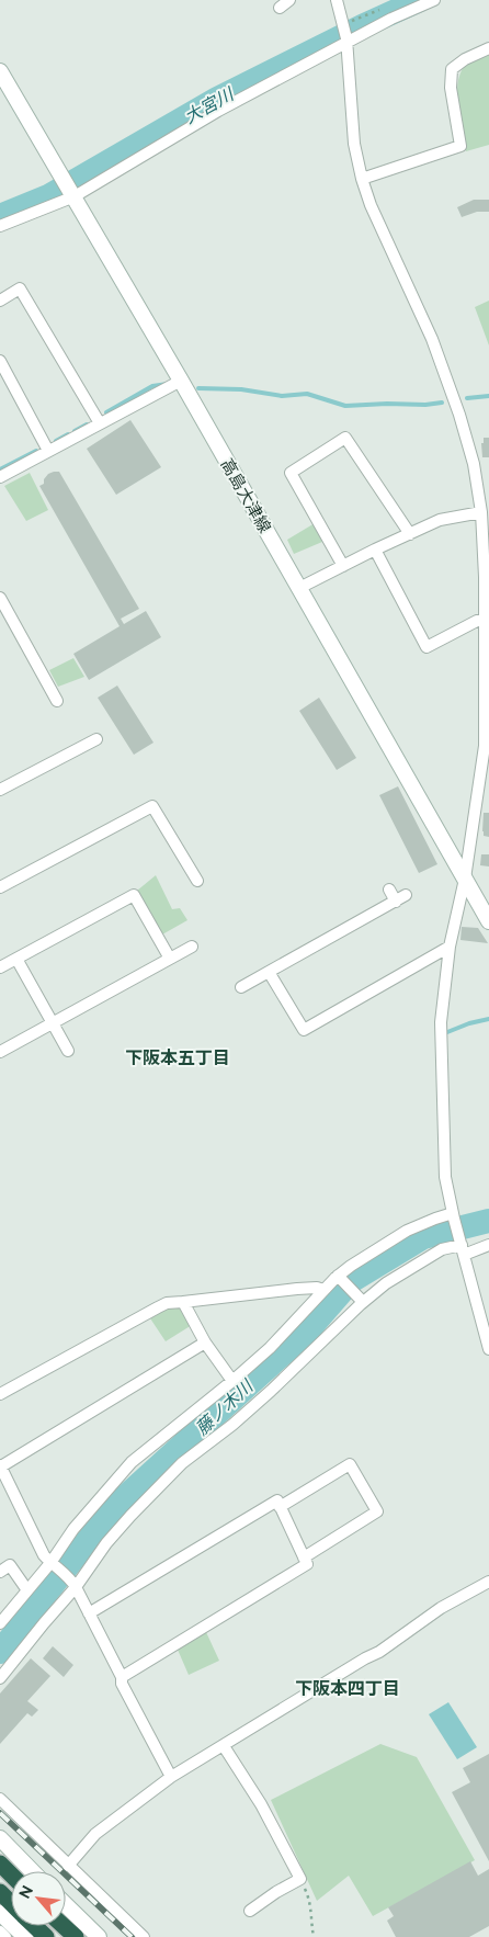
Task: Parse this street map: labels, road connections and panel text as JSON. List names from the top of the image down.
{
  "streets": {
    "main road": ["高島大津線"]
  },
  "districts": ["下阪本五丁目", "下阪本四丁目"],
  "water": ["大宮川", "藤ノ木川"],
  "north": "top left"
}
